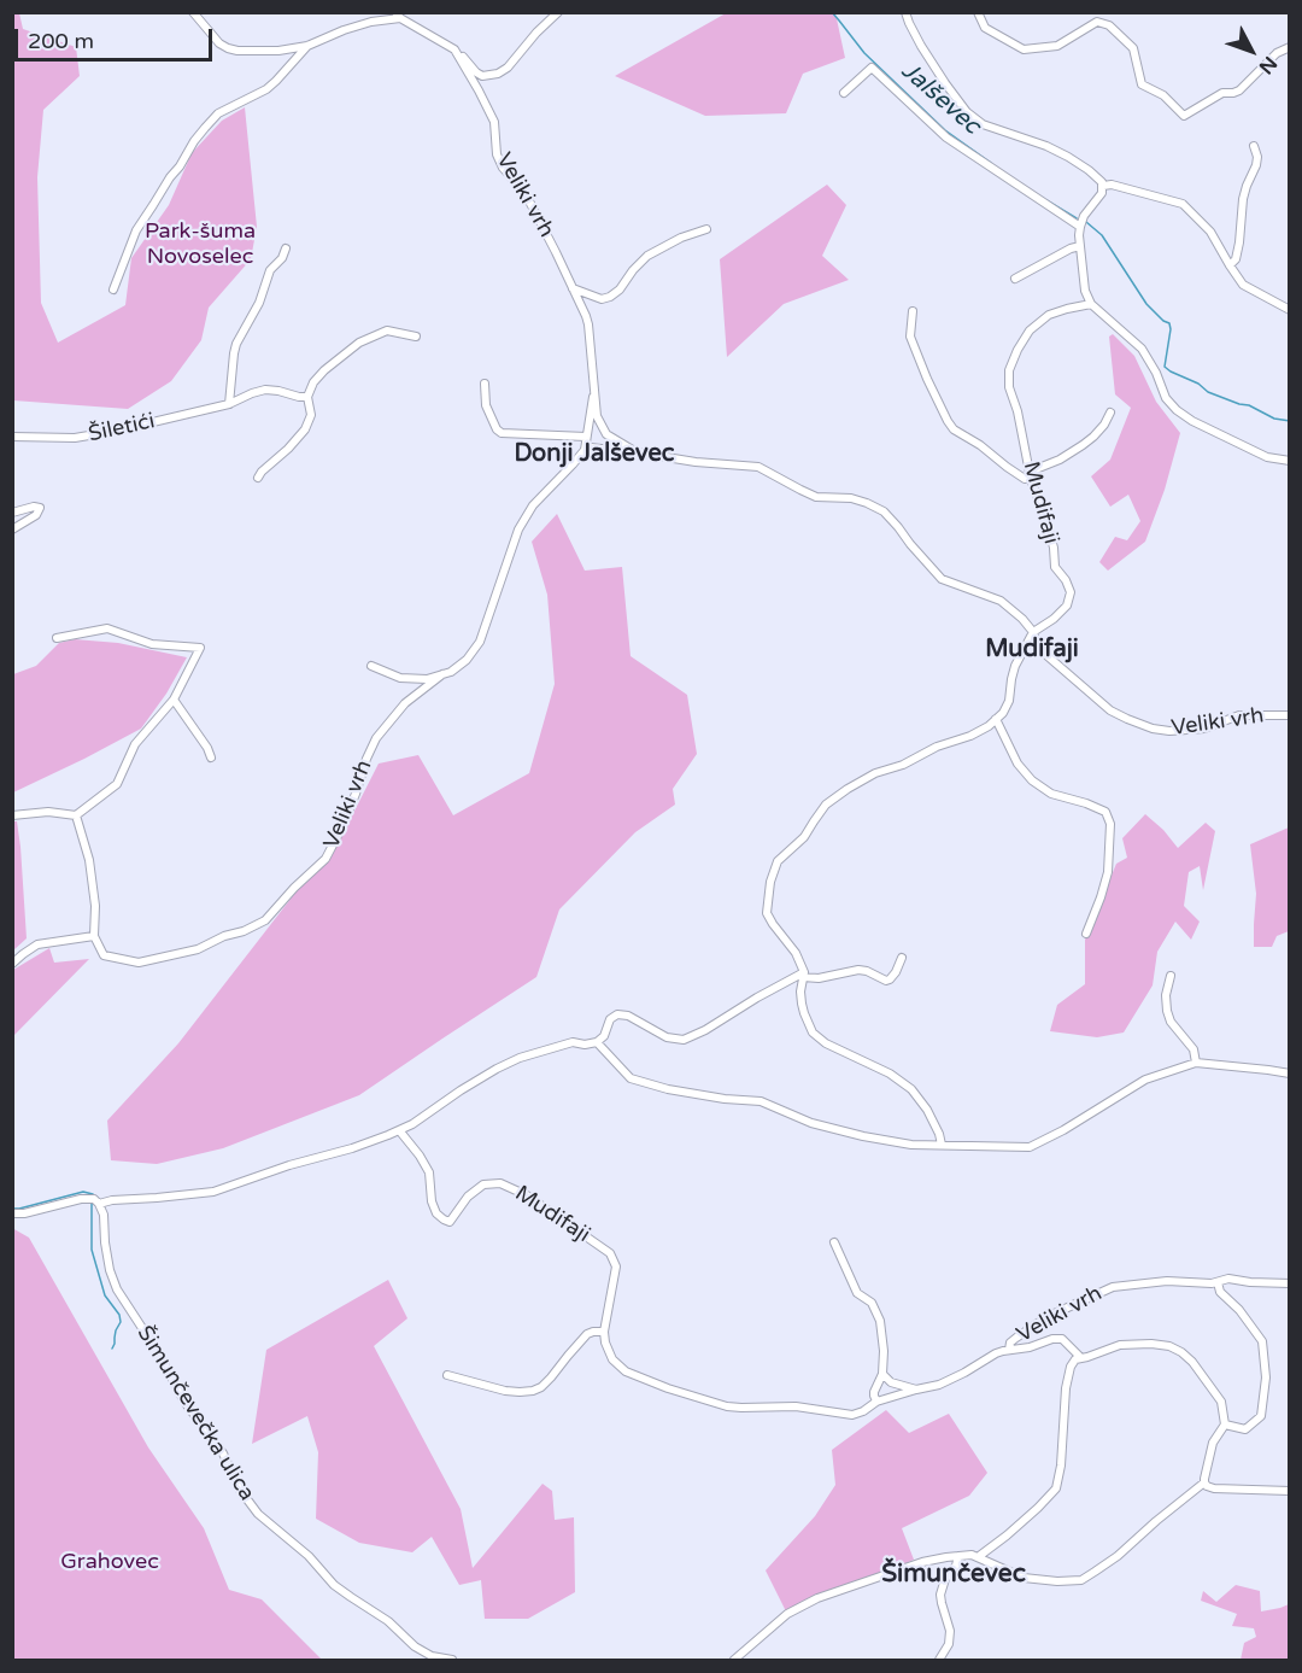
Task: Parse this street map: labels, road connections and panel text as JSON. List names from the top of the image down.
{
  "streets": {
    "street": [
      "Veliki vrh",
      "Šiletići",
      "Mudifaji",
      "Šimunčevečka ulica"
    ]
  },
  "crossings": [
    ["Veliki vrh", "Mudifaji"]
  ],
  "districts": ["Donji Jalševec", "Mudifaji", "Šimunčevec"],
  "water": ["Jalševec"],
  "parks": ["Park-šuma Novoselec", "Grahovec"],
  "scale_bar": "200 m",
  "north": "bottom right"
}
